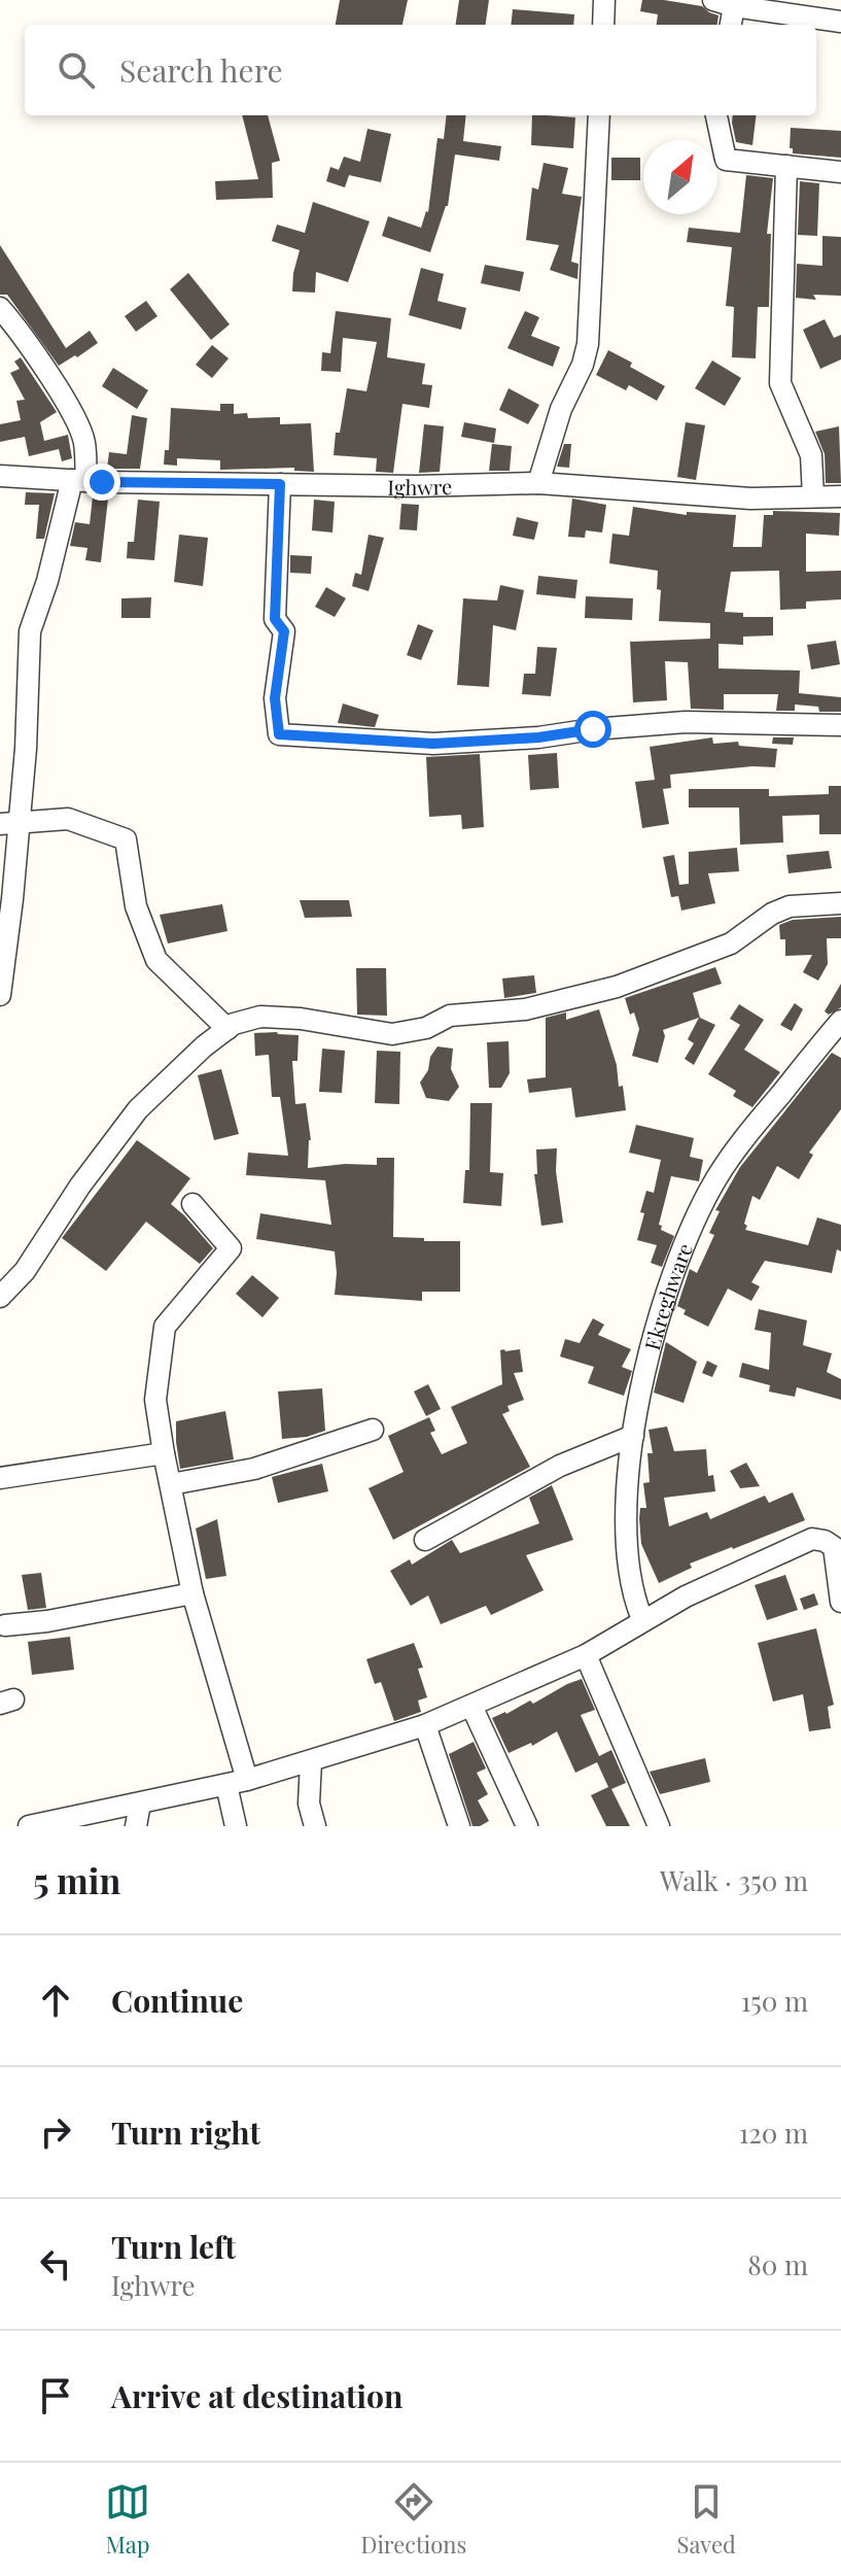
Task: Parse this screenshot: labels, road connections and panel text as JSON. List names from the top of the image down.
{
  "streets": {
    "street": ["Ighwre", "Ekreghware"]
  },
  "north": "top right",
  "page": {
    "search": "Search here",
    "heading": ["5 min", "Walk · 350 m"],
    "list": [
      ["Continue", "150 m"],
      ["Turn right", "120 m"],
      ["Turn left", "Ighwre", "80 m"],
      "Arrive at destination"
    ],
    "nav": ["Map", "Directions", "Saved"]
  }
}
